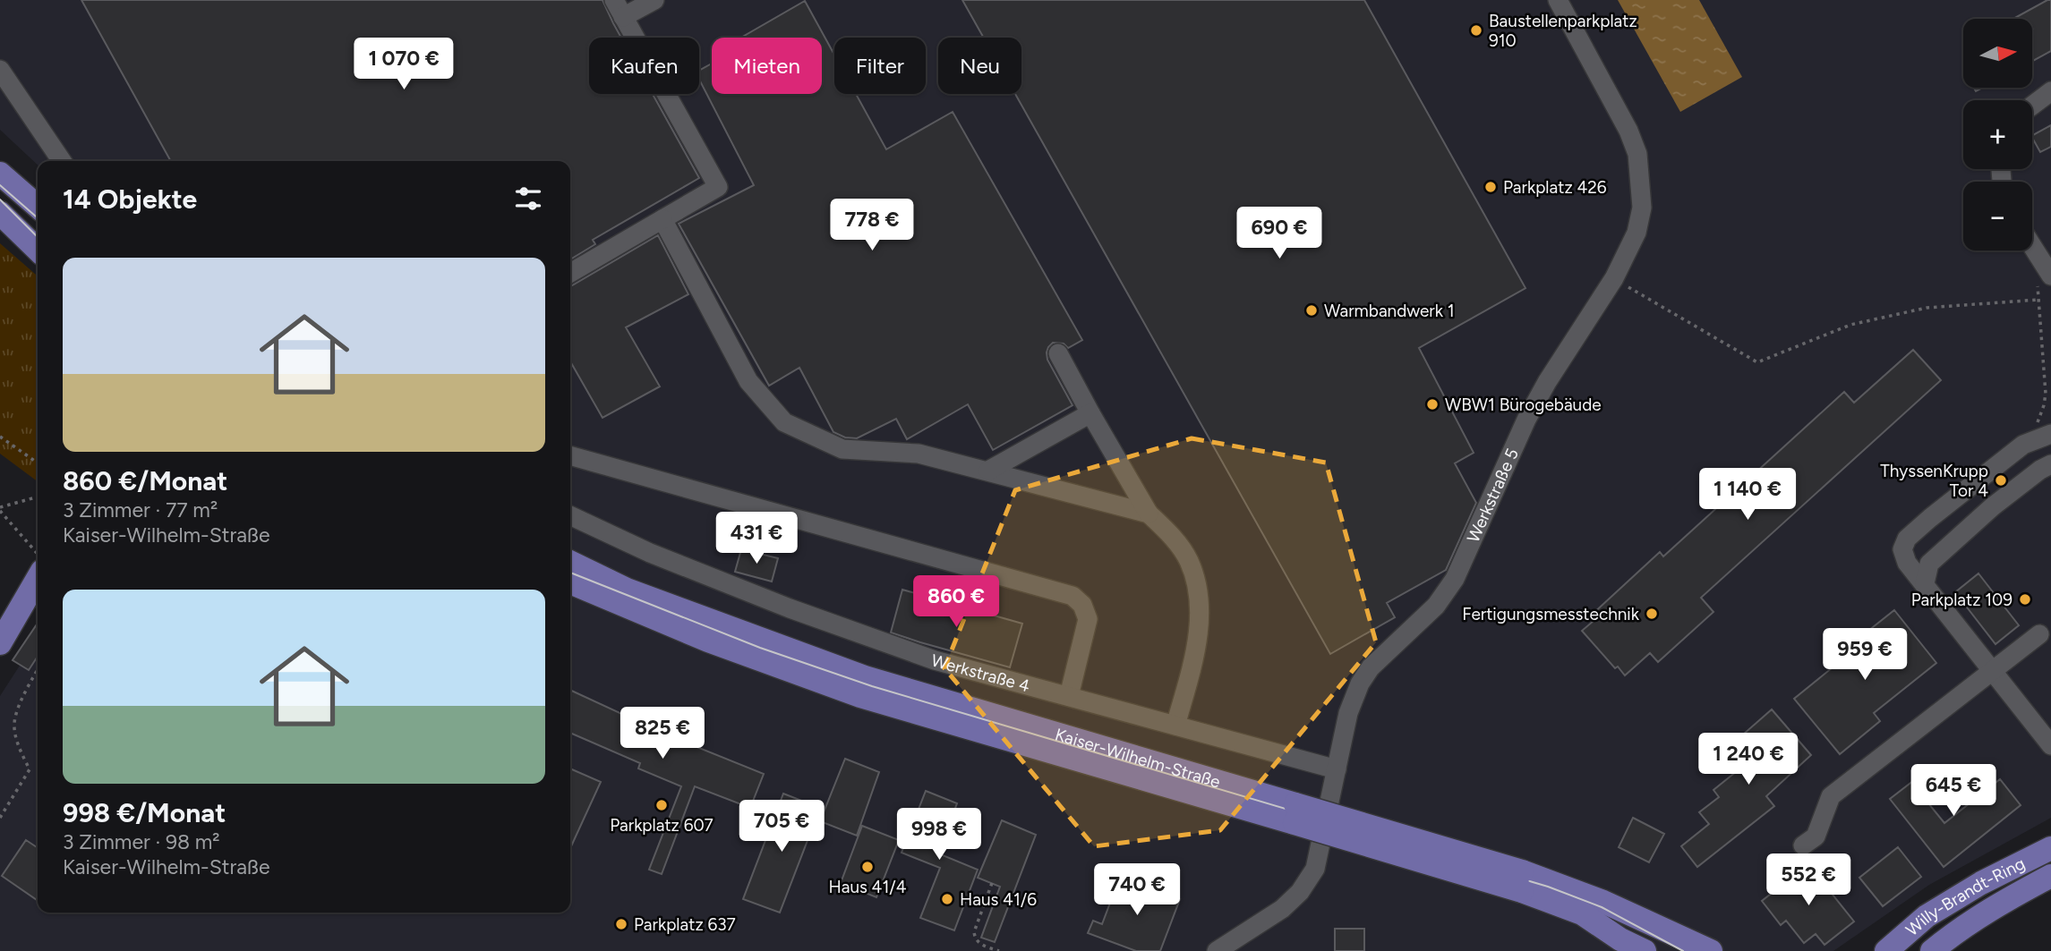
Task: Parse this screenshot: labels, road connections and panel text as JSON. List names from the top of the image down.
{
  "streets": {
    "main road": ["Kaiser-Wilhelm-Straße", "Willy-Brandt-Ring"],
    "street": ["Werkstraße 5", "Werkstraße 4"]
  },
  "crossings": [
    ["Werkstraße 5", "Werkstraße 4"]
  ],
  "places": [
    "Baustellenparkplatz 910",
    "Parkplatz 426",
    "Warmbandwerk 1",
    "WBW1 Bürogebäude",
    "ThyssenKrupp Tor 4",
    "Parkplatz 109",
    "Fertigungsmesstechnik",
    "Parkplatz 607",
    "Haus 41/4",
    "Haus 41/6",
    "Parkplatz 637"
  ],
  "north": "right",
  "page": {
    "map_buttons": ["+", "−"],
    "price": [
      "1 070 €",
      "778 €",
      "690 €",
      "1 140 €",
      "431 €",
      "860 €",
      "959 €",
      "825 €",
      "1 240 €",
      "645 €",
      "705 €",
      "998 €",
      "552 €",
      "740 €"
    ],
    "chip": [
      "Kaufen",
      "Mieten",
      "Filter",
      "Neu"
    ],
    "heading": "14 Objekte",
    "list": [
      {
        "name": "860 €/Monat",
        "note": "3 Zimmer · 77 m² · Kaiser-Wilhelm-Straße"
      },
      {
        "name": "998 €/Monat",
        "note": "3 Zimmer · 98 m² · Kaiser-Wilhelm-Straße"
      }
    ]
  }
}
